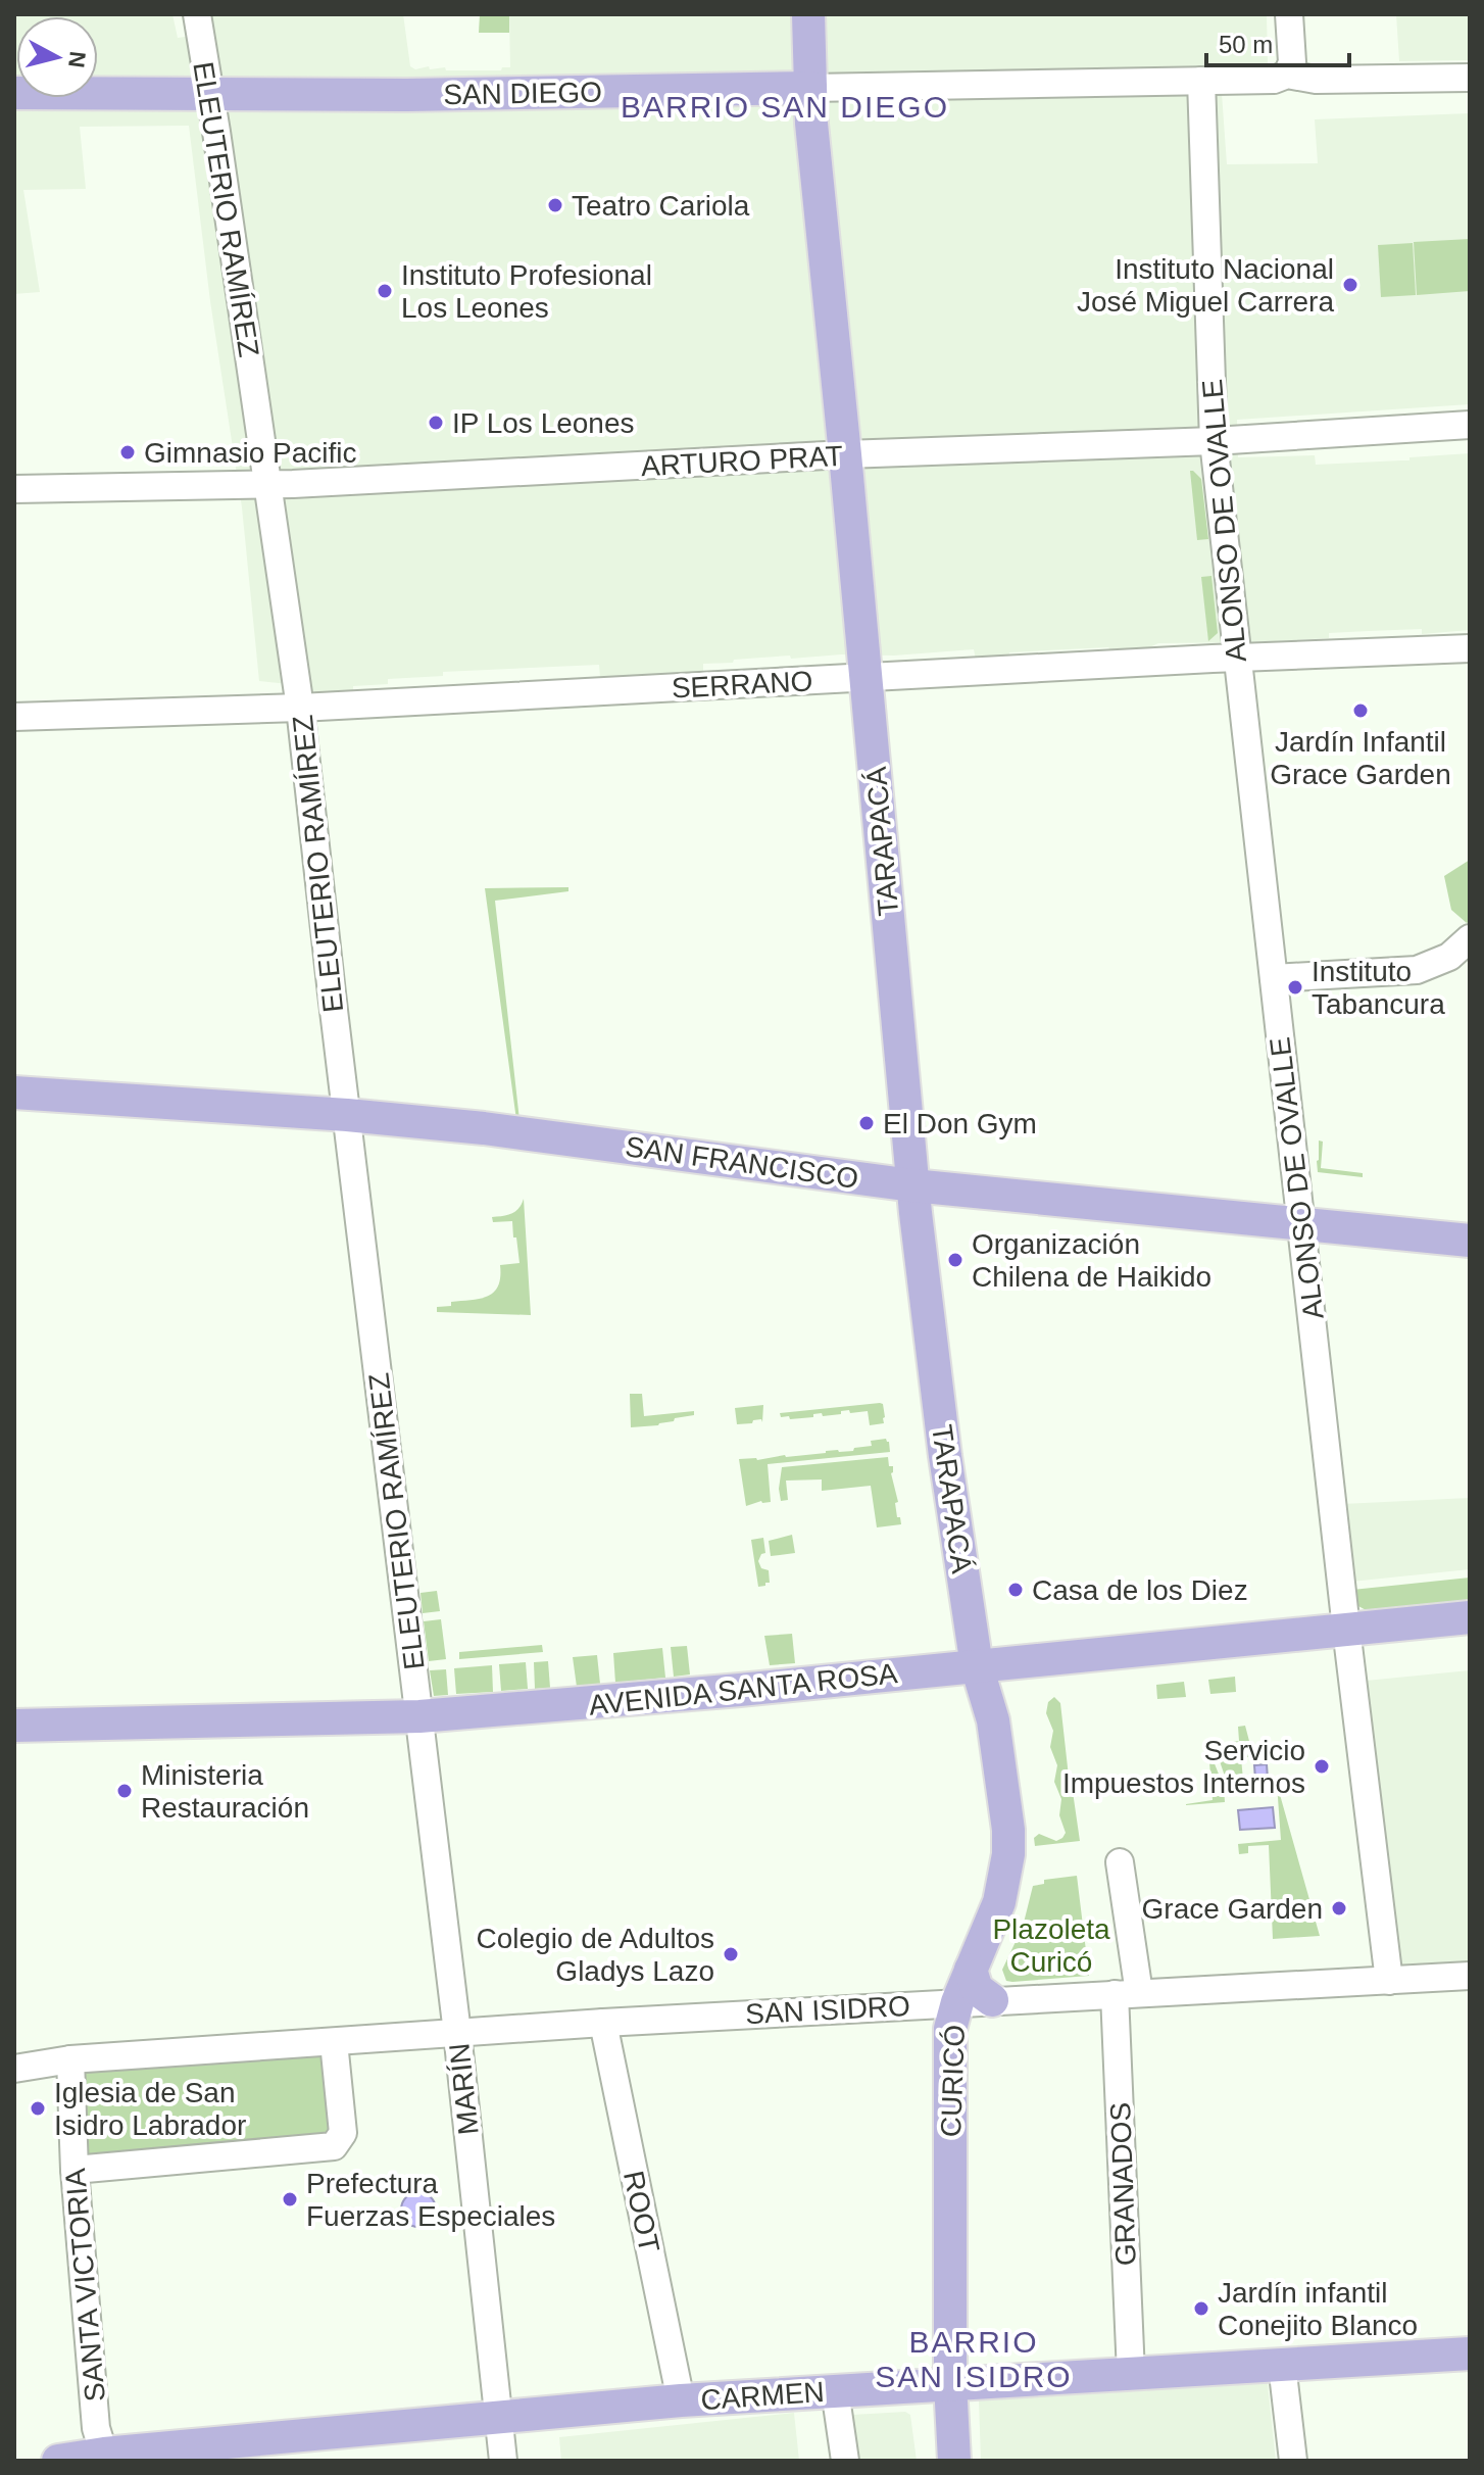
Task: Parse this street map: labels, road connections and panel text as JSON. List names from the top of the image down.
{
  "streets": {
    "main road": [
      "SAN DIEGO",
      "TARAPACÁ",
      "SAN FRANCISCO",
      "AVENIDA SANTA ROSA",
      "CURICÓ",
      "CARMEN"
    ],
    "street": [
      "ELEUTERIO RAMÍREZ",
      "ARTURO PRAT",
      "ALONSO DE OVALLE",
      "SERRANO",
      "SAN ISIDRO",
      "MARÍN",
      "GRANADOS",
      "ROOT",
      "SANTA VICTORIA"
    ]
  },
  "crossings": [
    ["SAN DIEGO", "ELEUTERIO RAMÍREZ"],
    ["SAN DIEGO", "ALONSO DE OVALLE"],
    ["SAN DIEGO", "TARAPACÁ"],
    ["ELEUTERIO RAMÍREZ", "ARTURO PRAT"],
    ["ELEUTERIO RAMÍREZ", "SERRANO"],
    ["ELEUTERIO RAMÍREZ", "SAN FRANCISCO"],
    ["ELEUTERIO RAMÍREZ", "AVENIDA SANTA ROSA"],
    ["ELEUTERIO RAMÍREZ", "MARÍN"],
    ["ARTURO PRAT", "ALONSO DE OVALLE"],
    ["ARTURO PRAT", "TARAPACÁ"],
    ["ALONSO DE OVALLE", "SERRANO"],
    ["ALONSO DE OVALLE", "SAN FRANCISCO"],
    ["ALONSO DE OVALLE", "AVENIDA SANTA ROSA"],
    ["ALONSO DE OVALLE", "SAN ISIDRO"],
    ["SERRANO", "TARAPACÁ"],
    ["TARAPACÁ", "SAN FRANCISCO"],
    ["TARAPACÁ", "AVENIDA SANTA ROSA"],
    ["TARAPACÁ", "CURICÓ"],
    ["AVENIDA SANTA ROSA", "CURICÓ"],
    ["AVENIDA SANTA ROSA", "MARÍN"],
    ["SAN ISIDRO", "CURICÓ"],
    ["SAN ISIDRO", "MARÍN"],
    ["SAN ISIDRO", "GRANADOS"],
    ["SAN ISIDRO", "ROOT"],
    ["SAN ISIDRO", "SANTA VICTORIA"],
    ["CURICÓ", "CARMEN"],
    ["MARÍN", "CARMEN"],
    ["GRANADOS", "CARMEN"],
    ["ROOT", "CARMEN"],
    ["SANTA VICTORIA", "CARMEN"]
  ],
  "districts": ["BARRIO SAN DIEGO", "BARRIO SAN ISIDRO"],
  "parks": ["Plazoleta Curicó"],
  "places": [
    "Teatro Cariola",
    "Instituto Nacional José Miguel Carrera",
    "Instituto Profesional Los Leones",
    "IP Los Leones",
    "Gimnasio Pacific",
    "Jardín Infantil Grace Garden",
    "Instituto Tabancura",
    "El Don Gym",
    "Organización Chilena de Haikido",
    "Casa de los Diez",
    "Servicio Impuestos Internos",
    "Ministeria Restauración",
    "Grace Garden",
    "Colegio de Adultos Gladys Lazo",
    "Iglesia de San Isidro Labrador",
    "Prefectura Fuerzas Especiales",
    "Jardín infantil Conejito Blanco"
  ],
  "scale_bar": "50 m",
  "north": "right"
}
